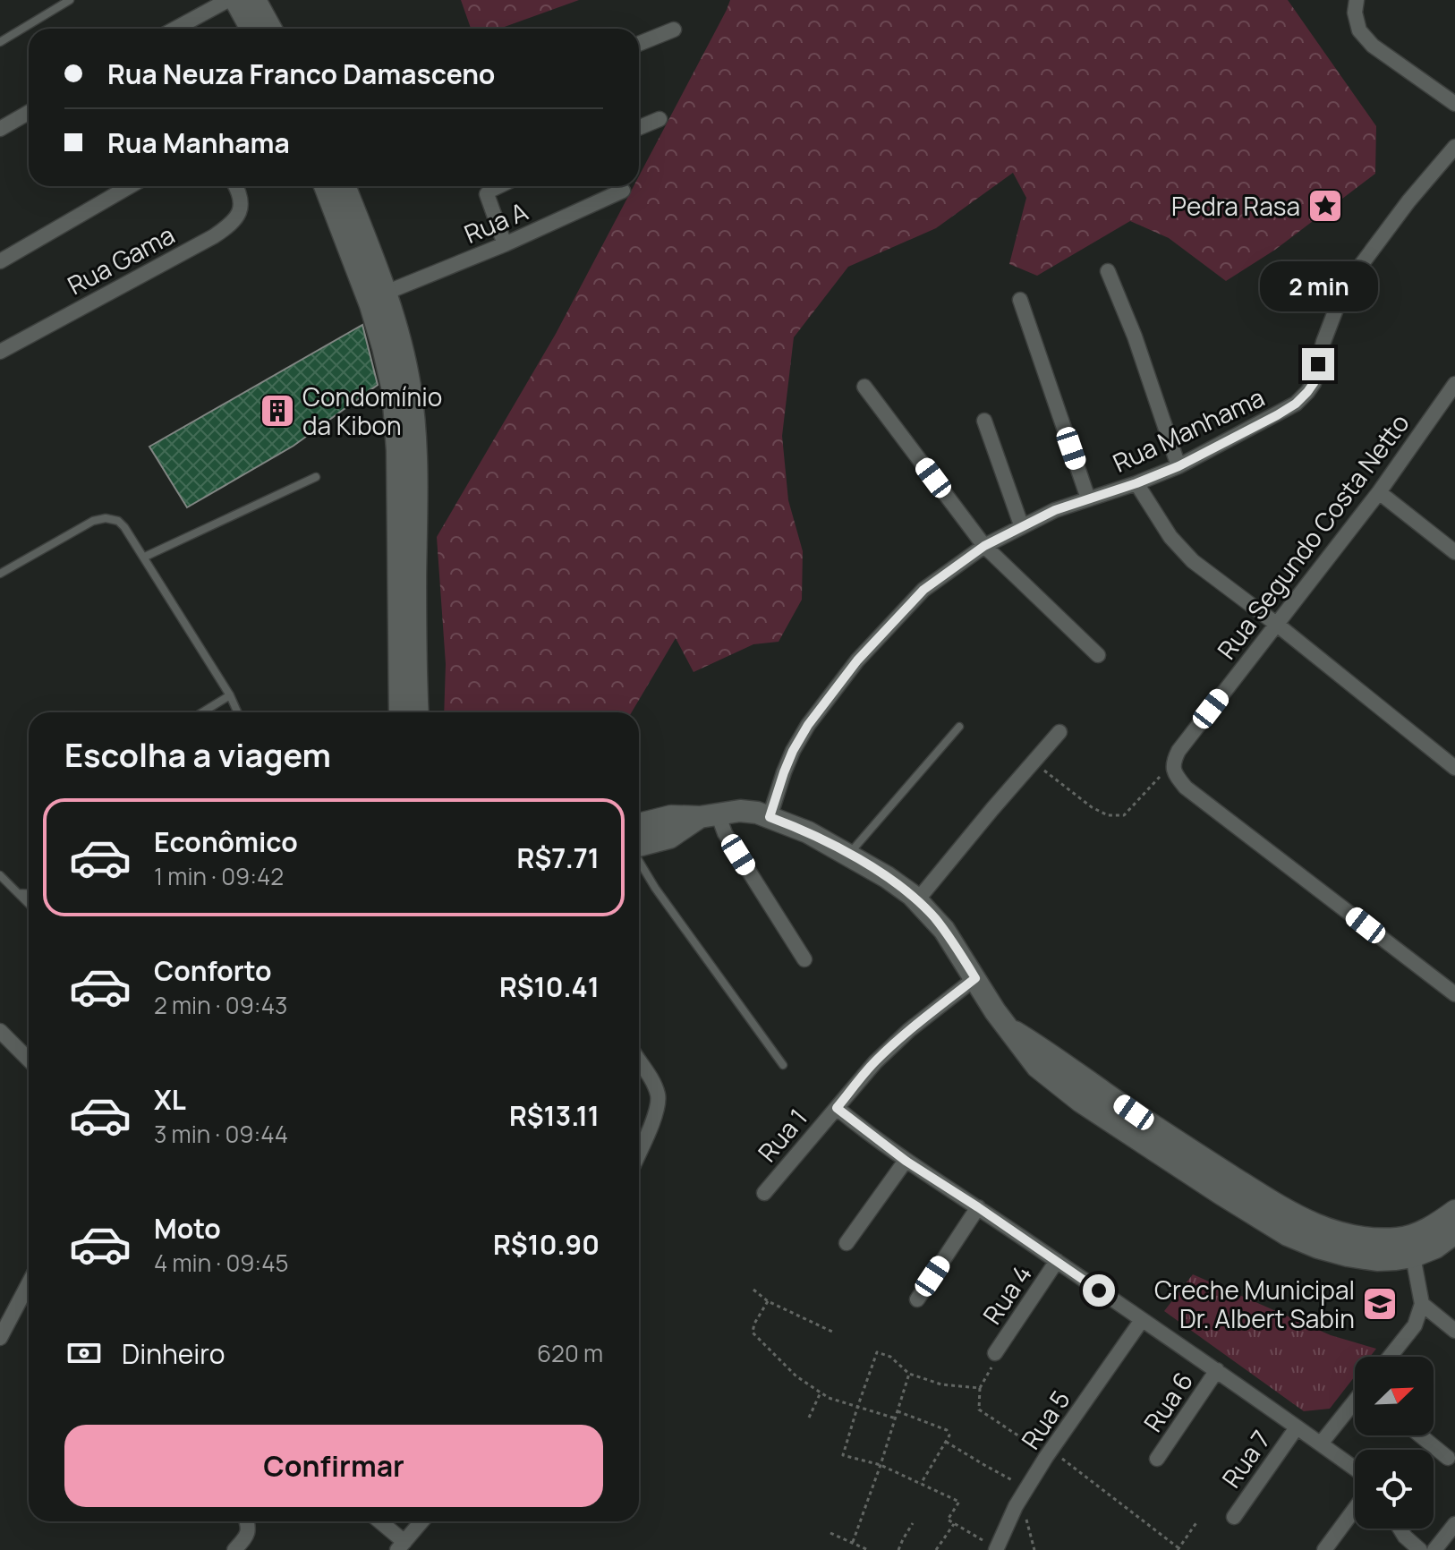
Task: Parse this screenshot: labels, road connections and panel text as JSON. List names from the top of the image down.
{
  "streets": {
    "street": [
      "Rua A",
      "Rua Gama",
      "Rua Manhama",
      "Rua Segundo Costa Netto",
      "Rua 1",
      "Rua 4",
      "Rua 6",
      "Rua 5",
      "Rua 7"
    ]
  },
  "places": {
    "place": ["Pedra Rasa"],
    "building": ["Condomínio da Kibon"],
    "school or university": ["Creche Municipal Dr. Albert Sabin"]
  },
  "north": "top right",
  "page": {
    "banner": ["Rua Neuza Franco Damasceno", "Rua Manhama"],
    "bubble": "2 min",
    "heading": "Escolha a viagem",
    "list": [
      {
        "name": "Econômico",
        "note": "1 min · 09:42",
        "value": "R$7.71"
      },
      {
        "name": "Conforto",
        "note": "2 min · 09:43",
        "value": "R$10.41"
      },
      {
        "name": "XL",
        "note": "3 min · 09:44",
        "value": "R$13.11"
      },
      {
        "name": "Moto",
        "note": "4 min · 09:45",
        "value": "R$10.90"
      }
    ],
    "pay": ["Dinheiro", "620 m"],
    "buttons": "Confirmar"
  }
}
